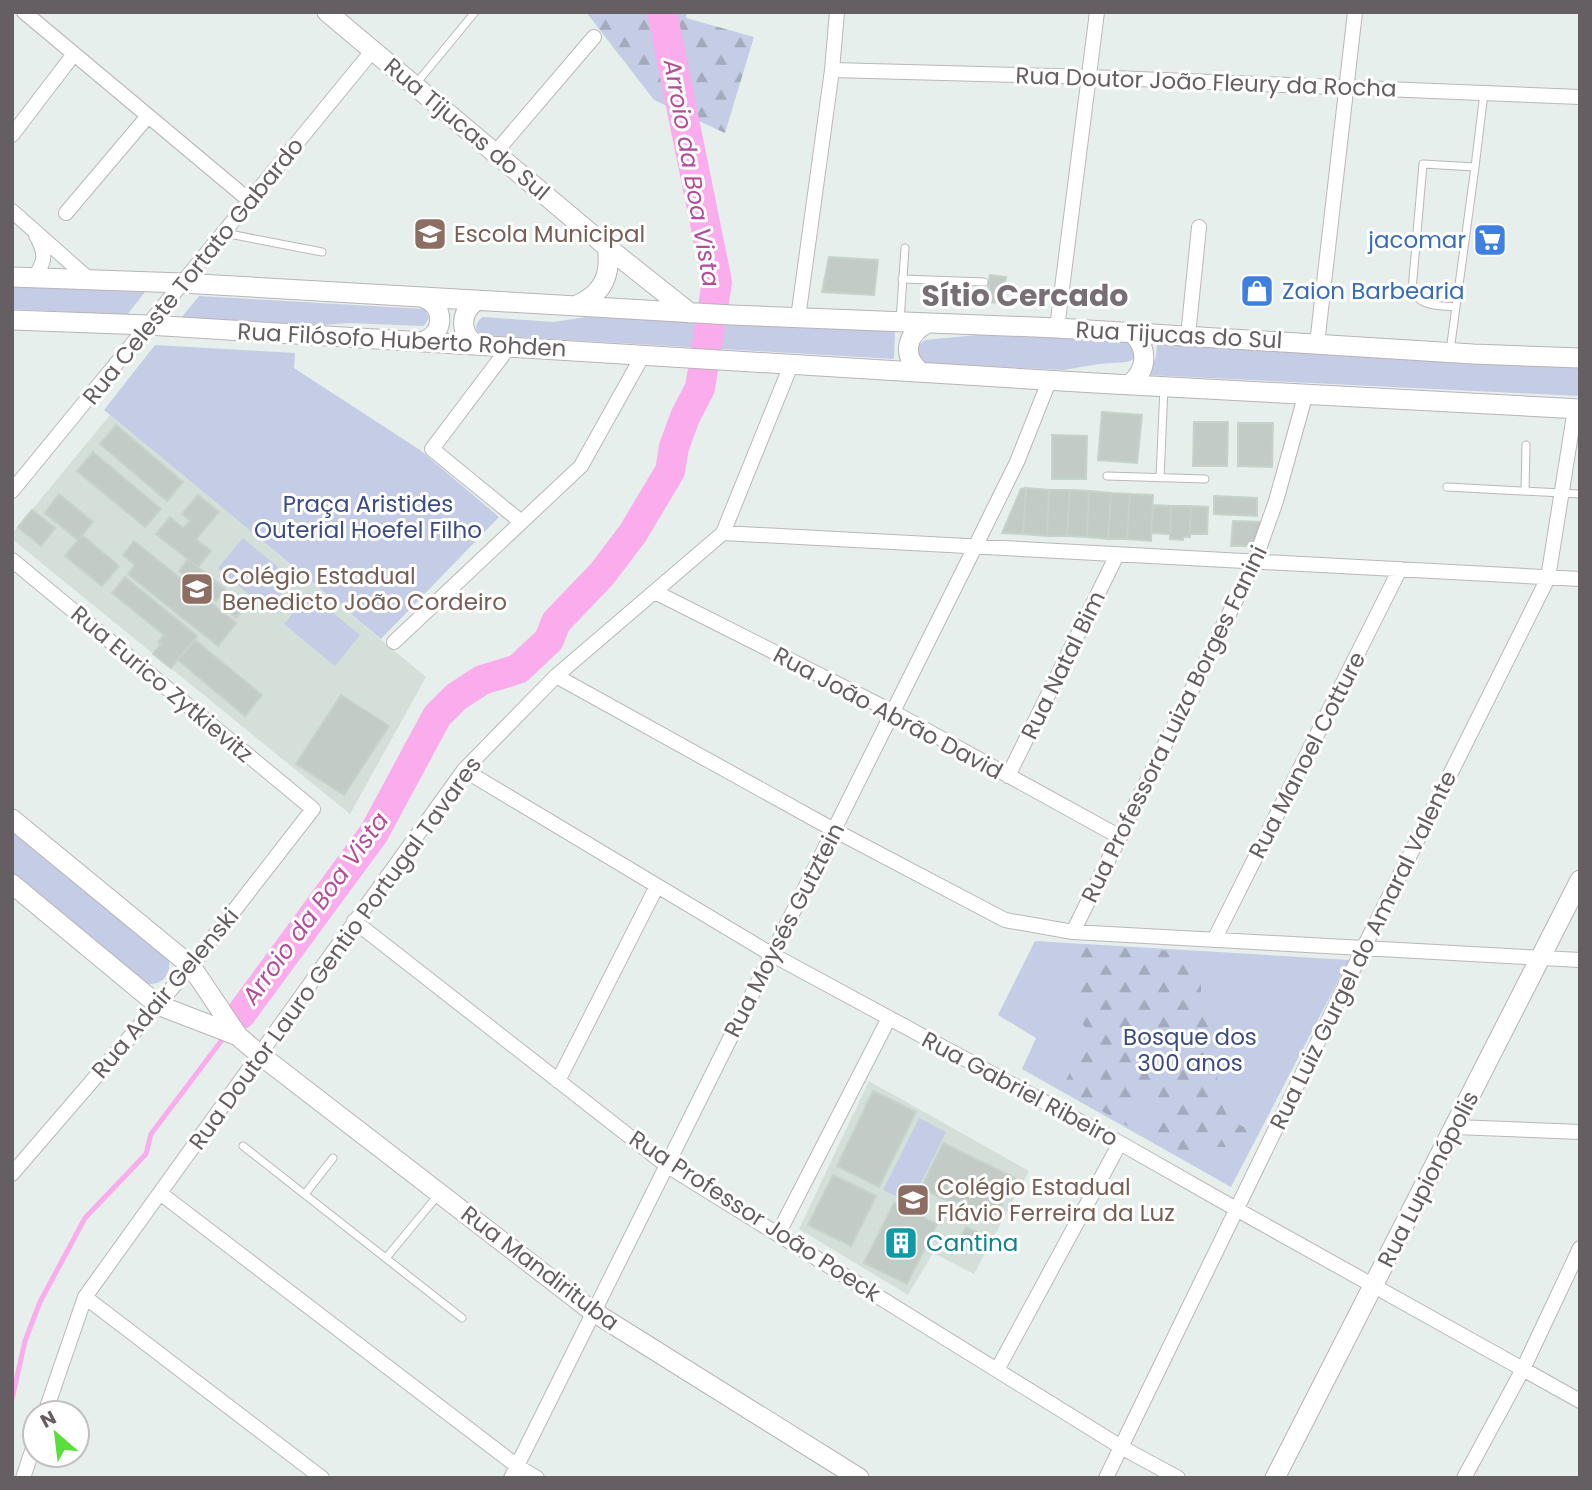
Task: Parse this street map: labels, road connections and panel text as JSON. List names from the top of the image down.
{
  "streets": {
    "main road": [
      "Rua Tijucas do Sul",
      "Rua Filósofo Huberto Rohden",
      "Rua Lupionópolis",
      "Rua Mandirituba"
    ],
    "street": [
      "Rua Doutor João Fleury da Rocha",
      "Rua Celeste Tortato Gabardo",
      "Rua Natal Bim",
      "Rua Eurico Zytkievitz",
      "Rua João Abrão David",
      "Rua Professora Luiza Borges Fanini",
      "Rua Manoel Cotture",
      "Rua Moysés Gutztein",
      "Rua Luiz Gurgel do Amaral Valente",
      "Rua Doutor Lauro Gentio Portugal Tavares",
      "Rua Adair Gelenski",
      "Rua Gabriel Ribeiro",
      "Rua Professor João Poeck"
    ]
  },
  "crossings": [
    ["Rua Tijucas do Sul", "Rua Celeste Tortato Gabardo"],
    ["Rua Tijucas do Sul", "Rua Filósofo Huberto Rohden"],
    ["Rua Celeste Tortato Gabardo", "Rua Filósofo Huberto Rohden"],
    ["Rua Filósofo Huberto Rohden", "Rua Doutor Lauro Gentio Portugal Tavares"],
    ["Rua Natal Bim", "Rua João Abrão David"],
    ["Rua Eurico Zytkievitz", "Rua Adair Gelenski"],
    ["Rua João Abrão David", "Rua Professora Luiza Borges Fanini"],
    ["Rua João Abrão David", "Rua Moysés Gutztein"],
    ["Rua João Abrão David", "Rua Doutor Lauro Gentio Portugal Tavares"],
    ["Rua Moysés Gutztein", "Rua Gabriel Ribeiro"],
    ["Rua Moysés Gutztein", "Rua Professor João Poeck"],
    ["Rua Moysés Gutztein", "Rua Mandirituba"],
    ["Rua Luiz Gurgel do Amaral Valente", "Rua Gabriel Ribeiro"],
    ["Rua Luiz Gurgel do Amaral Valente", "Rua Professor João Poeck"],
    ["Rua Doutor Lauro Gentio Portugal Tavares", "Rua Gabriel Ribeiro"],
    ["Rua Doutor Lauro Gentio Portugal Tavares", "Rua Professor João Poeck"],
    ["Rua Doutor Lauro Gentio Portugal Tavares", "Rua Mandirituba"],
    ["Rua Adair Gelenski", "Rua Mandirituba"],
    ["Rua Gabriel Ribeiro", "Rua Lupionópolis"]
  ],
  "districts": ["Sítio Cercado"],
  "water": ["Arroio da Boa Vista"],
  "parks": ["Praça Aristides Outerial Hoefel Filho", "Bosque dos 300 anos"],
  "places": {
    "school or university": ["Escola Municipal", "Colégio Estadual Benedicto João Cordeiro", "Colégio Estadual Flávio Ferreira da Luz"],
    "supermarket": ["jacomar"],
    "shop": ["Zaion Barbearia"],
    "building": ["Cantina"]
  },
  "north": "top left"
}
